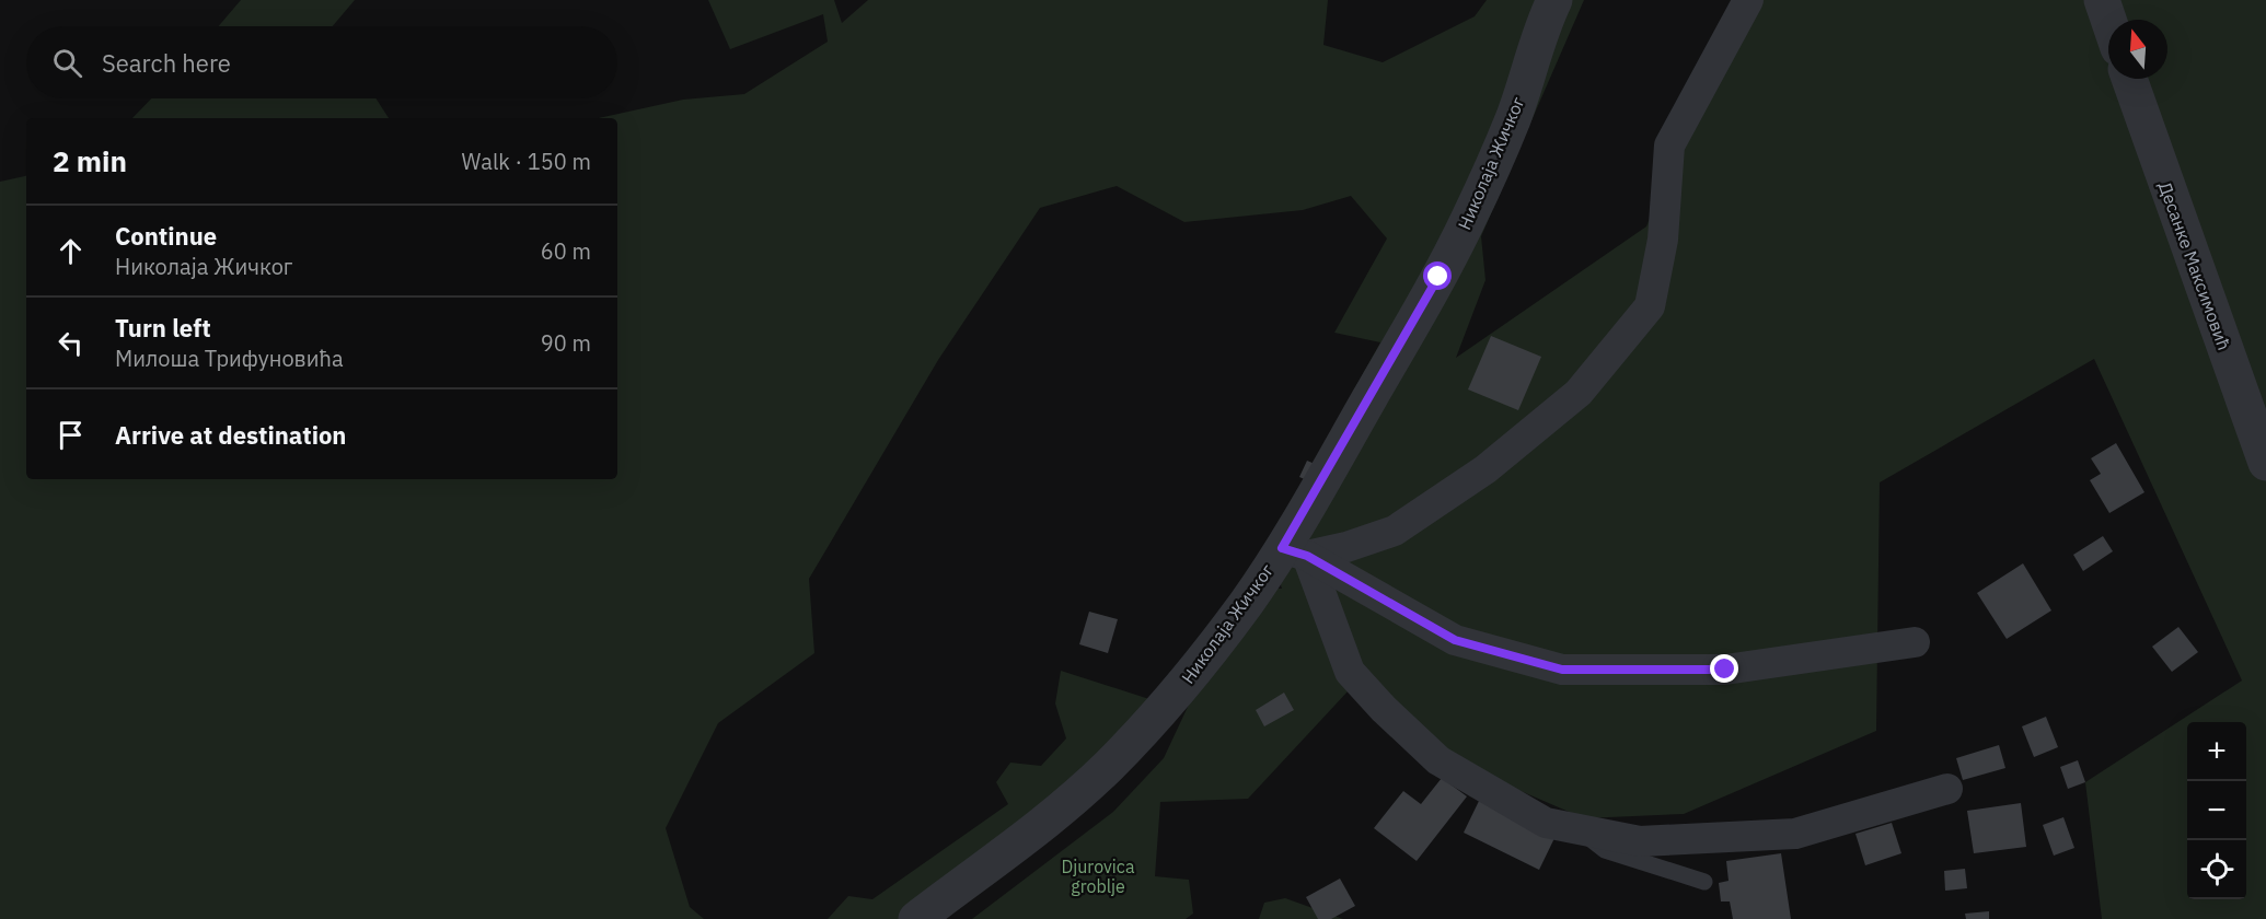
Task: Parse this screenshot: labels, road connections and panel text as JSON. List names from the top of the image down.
{
  "streets": {
    "street": ["Николаја Жичког", "Десанке Максимовић"]
  },
  "parks": ["Djurovica groblje"],
  "north": "top",
  "page": {
    "search": "Search here",
    "heading": ["2 min", "Walk · 150 m"],
    "list": [
      ["Continue", "Николаја Жичког", "60 m"],
      ["Turn left", "Милоша Трифуновића", "90 m"],
      "Arrive at destination"
    ],
    "map_buttons": ["+", "−"]
  }
}
